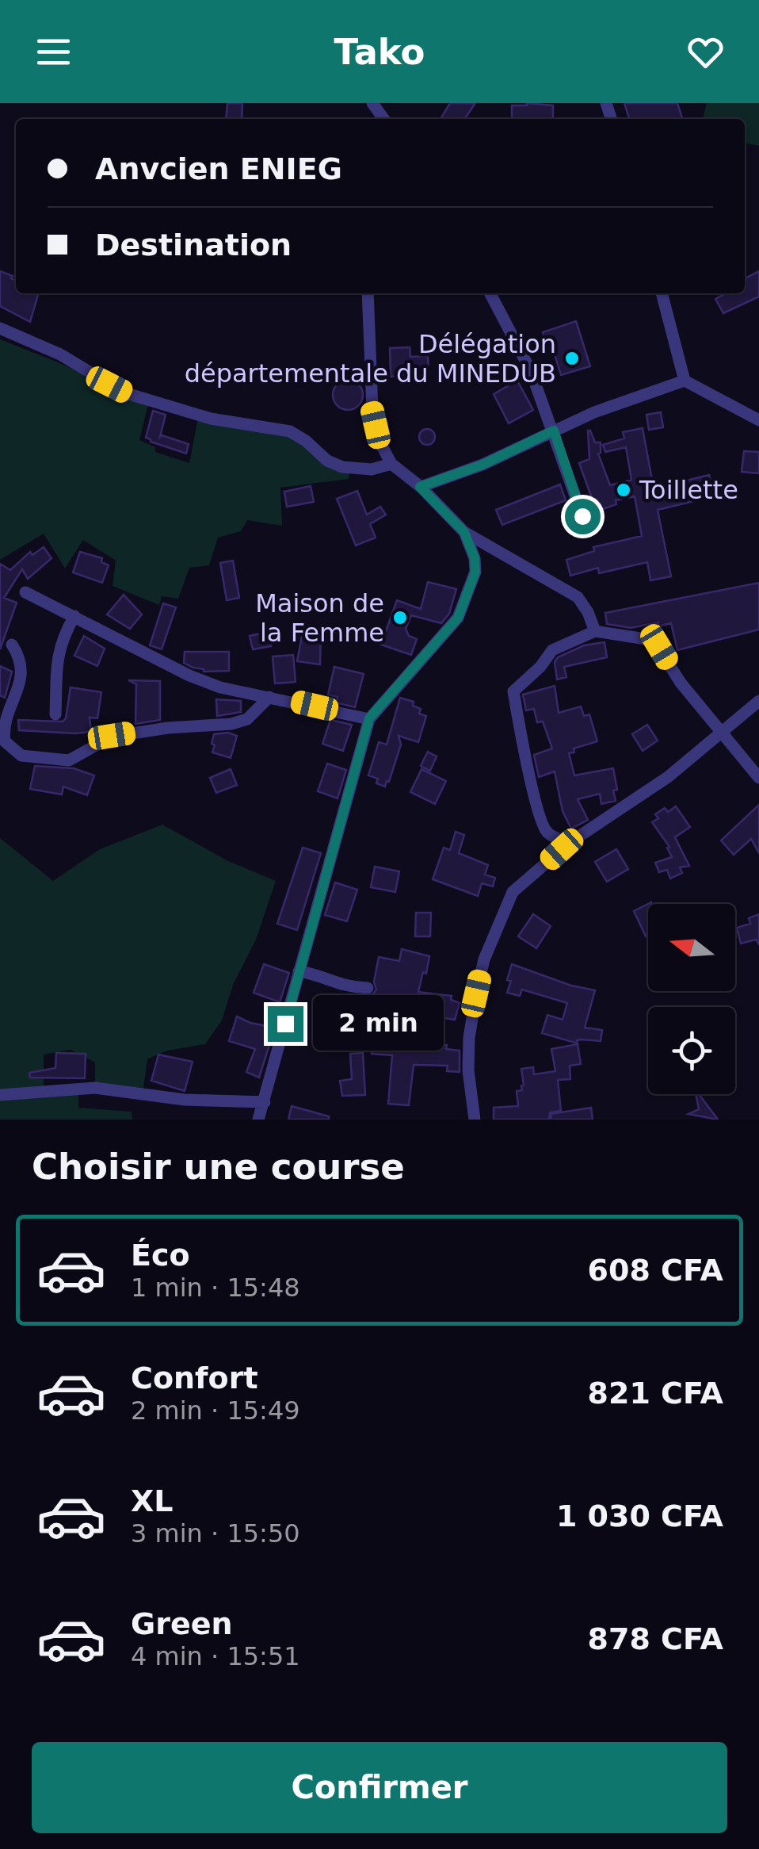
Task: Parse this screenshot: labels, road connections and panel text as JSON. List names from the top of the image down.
{
  "places": ["Délégation départementale du MINEDUB", "Toillette", "Maison de la Femme"],
  "north": "left",
  "page": {
    "header": "Tako",
    "banner": ["Anvcien ENIEG", "Destination"],
    "bubble": "2 min",
    "heading": "Choisir une course",
    "list": [
      {
        "name": "Éco",
        "note": "1 min · 15:48",
        "value": "608 CFA"
      },
      {
        "name": "Confort",
        "note": "2 min · 15:49",
        "value": "821 CFA"
      },
      {
        "name": "XL",
        "note": "3 min · 15:50",
        "value": "1 030 CFA"
      },
      {
        "name": "Green",
        "note": "4 min · 15:51",
        "value": "878 CFA"
      }
    ],
    "buttons": "Confirmer"
  }
}
